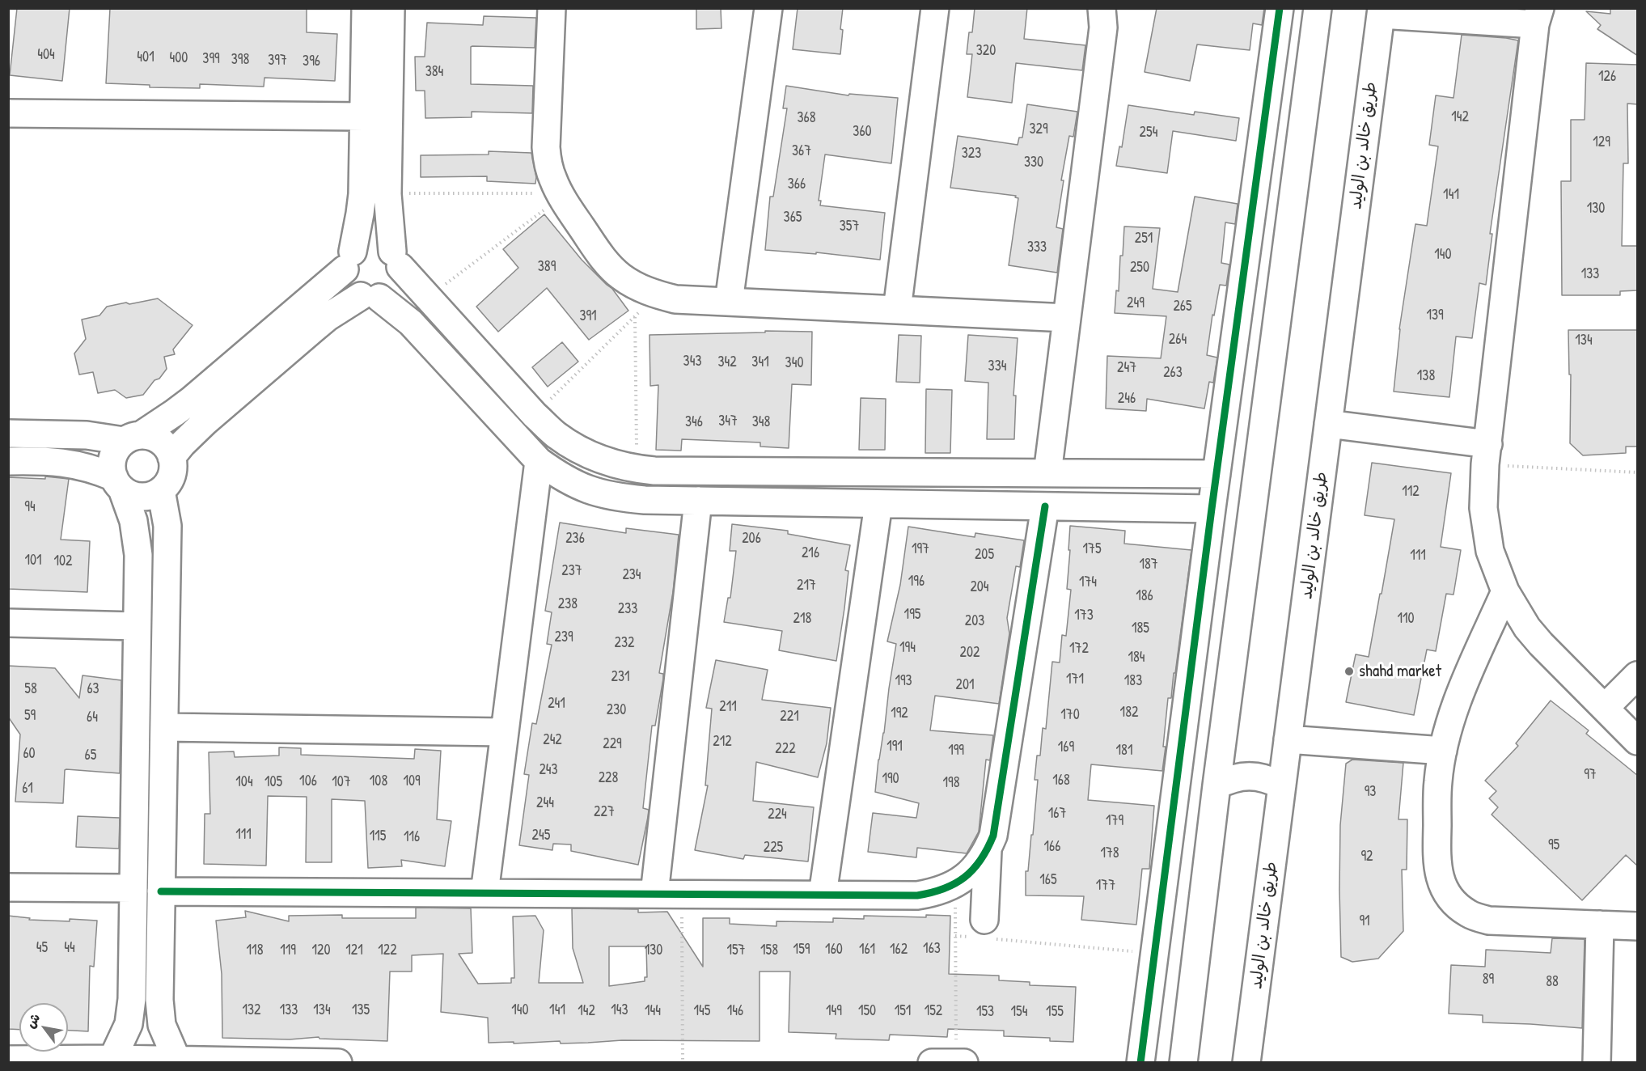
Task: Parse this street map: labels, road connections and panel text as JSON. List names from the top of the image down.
{
  "streets": {
    "street": ["طريق خالد بن الوليد"]
  },
  "places": ["shahd market"],
  "house_numbers": [
    "320",
    "404",
    "401",
    "400",
    "399",
    "398",
    "397",
    "396",
    "384",
    "126",
    "142",
    "368",
    "329",
    "360",
    "254",
    "129",
    "367",
    "323",
    "330",
    "366",
    "141",
    "130",
    "365",
    "357",
    "251",
    "333",
    "140",
    "389",
    "250",
    "133",
    "249",
    "265",
    "139",
    "391",
    "264",
    "134",
    "343",
    "342",
    "341",
    "340",
    "334",
    "247",
    "263",
    "138",
    "246",
    "347",
    "346",
    "348",
    "112",
    "94",
    "236",
    "206",
    "197",
    "175",
    "216",
    "205",
    "111",
    "101",
    "102",
    "187",
    "237",
    "234",
    "196",
    "174",
    "217",
    "204",
    "186",
    "238",
    "233",
    "195",
    "173",
    "218",
    "110",
    "203",
    "185",
    "239",
    "232",
    "194",
    "172",
    "202",
    "184",
    "231",
    "171",
    "193",
    "183",
    "201",
    "58",
    "63",
    "241",
    "211",
    "230",
    "182",
    "192",
    "170",
    "59",
    "221",
    "64",
    "242",
    "212",
    "229",
    "191",
    "169",
    "222",
    "199",
    "181",
    "60",
    "65",
    "243",
    "97",
    "228",
    "190",
    "168",
    "106",
    "108",
    "109",
    "104",
    "105",
    "107",
    "198",
    "61",
    "93",
    "244",
    "227",
    "167",
    "224",
    "179",
    "111",
    "245",
    "115",
    "116",
    "95",
    "166",
    "225",
    "178",
    "92",
    "165",
    "177",
    "91",
    "45",
    "44",
    "163",
    "159",
    "160",
    "161",
    "162",
    "118",
    "119",
    "120",
    "121",
    "122",
    "130",
    "157",
    "158",
    "89",
    "88",
    "132",
    "133",
    "134",
    "135",
    "140",
    "141",
    "143",
    "142",
    "144",
    "145",
    "146",
    "149",
    "150",
    "151",
    "152",
    "153",
    "154",
    "155"
  ],
  "north": "top left"
}
